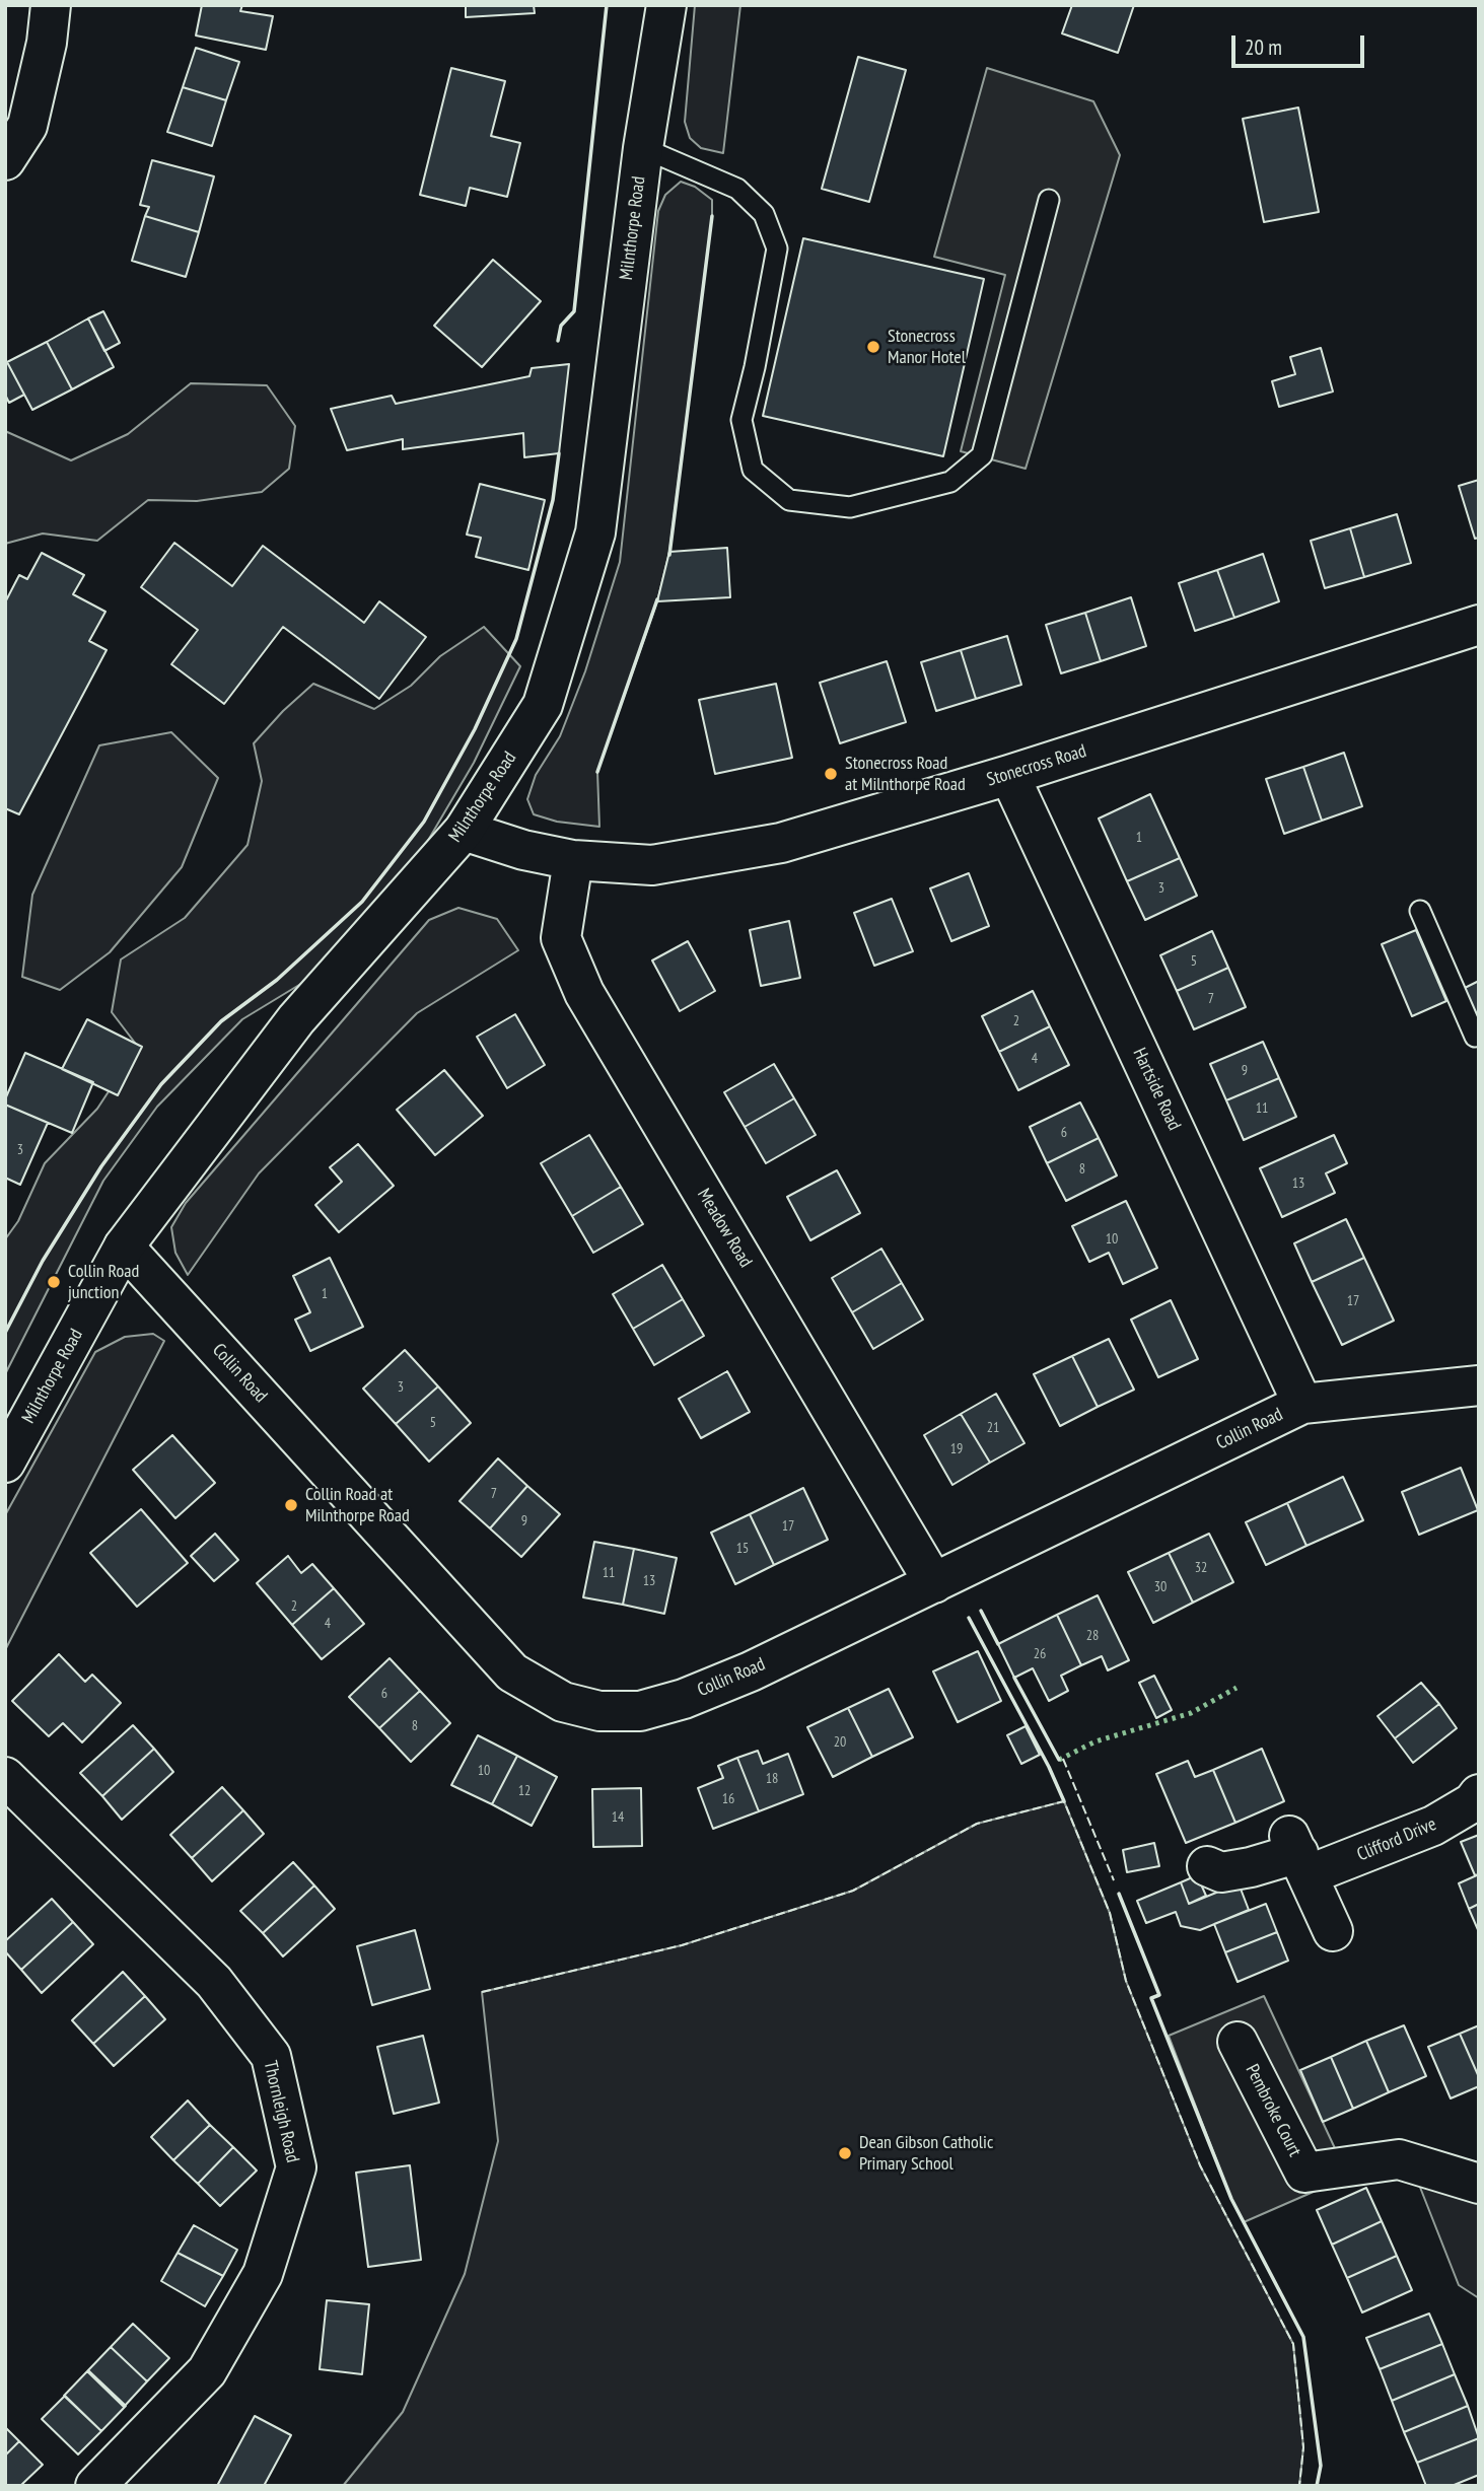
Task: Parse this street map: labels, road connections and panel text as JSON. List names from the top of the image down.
{
  "streets": {
    "main road": [
      "Milnthorpe Road",
      "Stonecross Road",
      "Hartside Road",
      "Meadow Road",
      "Collin Road",
      "Clifford Drive",
      "Pembroke Court",
      "Thornleigh Road"
    ]
  },
  "crossings": [
    ["Milnthorpe Road", "Stonecross Road"],
    ["Milnthorpe Road", "Collin Road"],
    ["Stonecross Road", "Hartside Road"],
    ["Stonecross Road", "Meadow Road"],
    ["Hartside Road", "Collin Road"],
    ["Meadow Road", "Collin Road"]
  ],
  "places": [
    "Stonecross Manor Hotel",
    "Stonecross Road at Milnthorpe Road",
    "Collin Road junction",
    "Collin Road at Milnthorpe Road",
    "Dean Gibson Catholic Primary School"
  ],
  "house_numbers": [
    "1",
    "3",
    "5",
    "7",
    "2",
    "4",
    "9",
    "11",
    "6",
    "3",
    "8",
    "13",
    "10",
    "1",
    "17",
    "3",
    "5",
    "21",
    "19",
    "7",
    "9",
    "17",
    "15",
    "32",
    "11",
    "13",
    "30",
    "2",
    "4",
    "28",
    "26",
    "6",
    "8",
    "20",
    "10",
    "18",
    "12",
    "16",
    "14"
  ],
  "scale_bar": "20 m"
}
